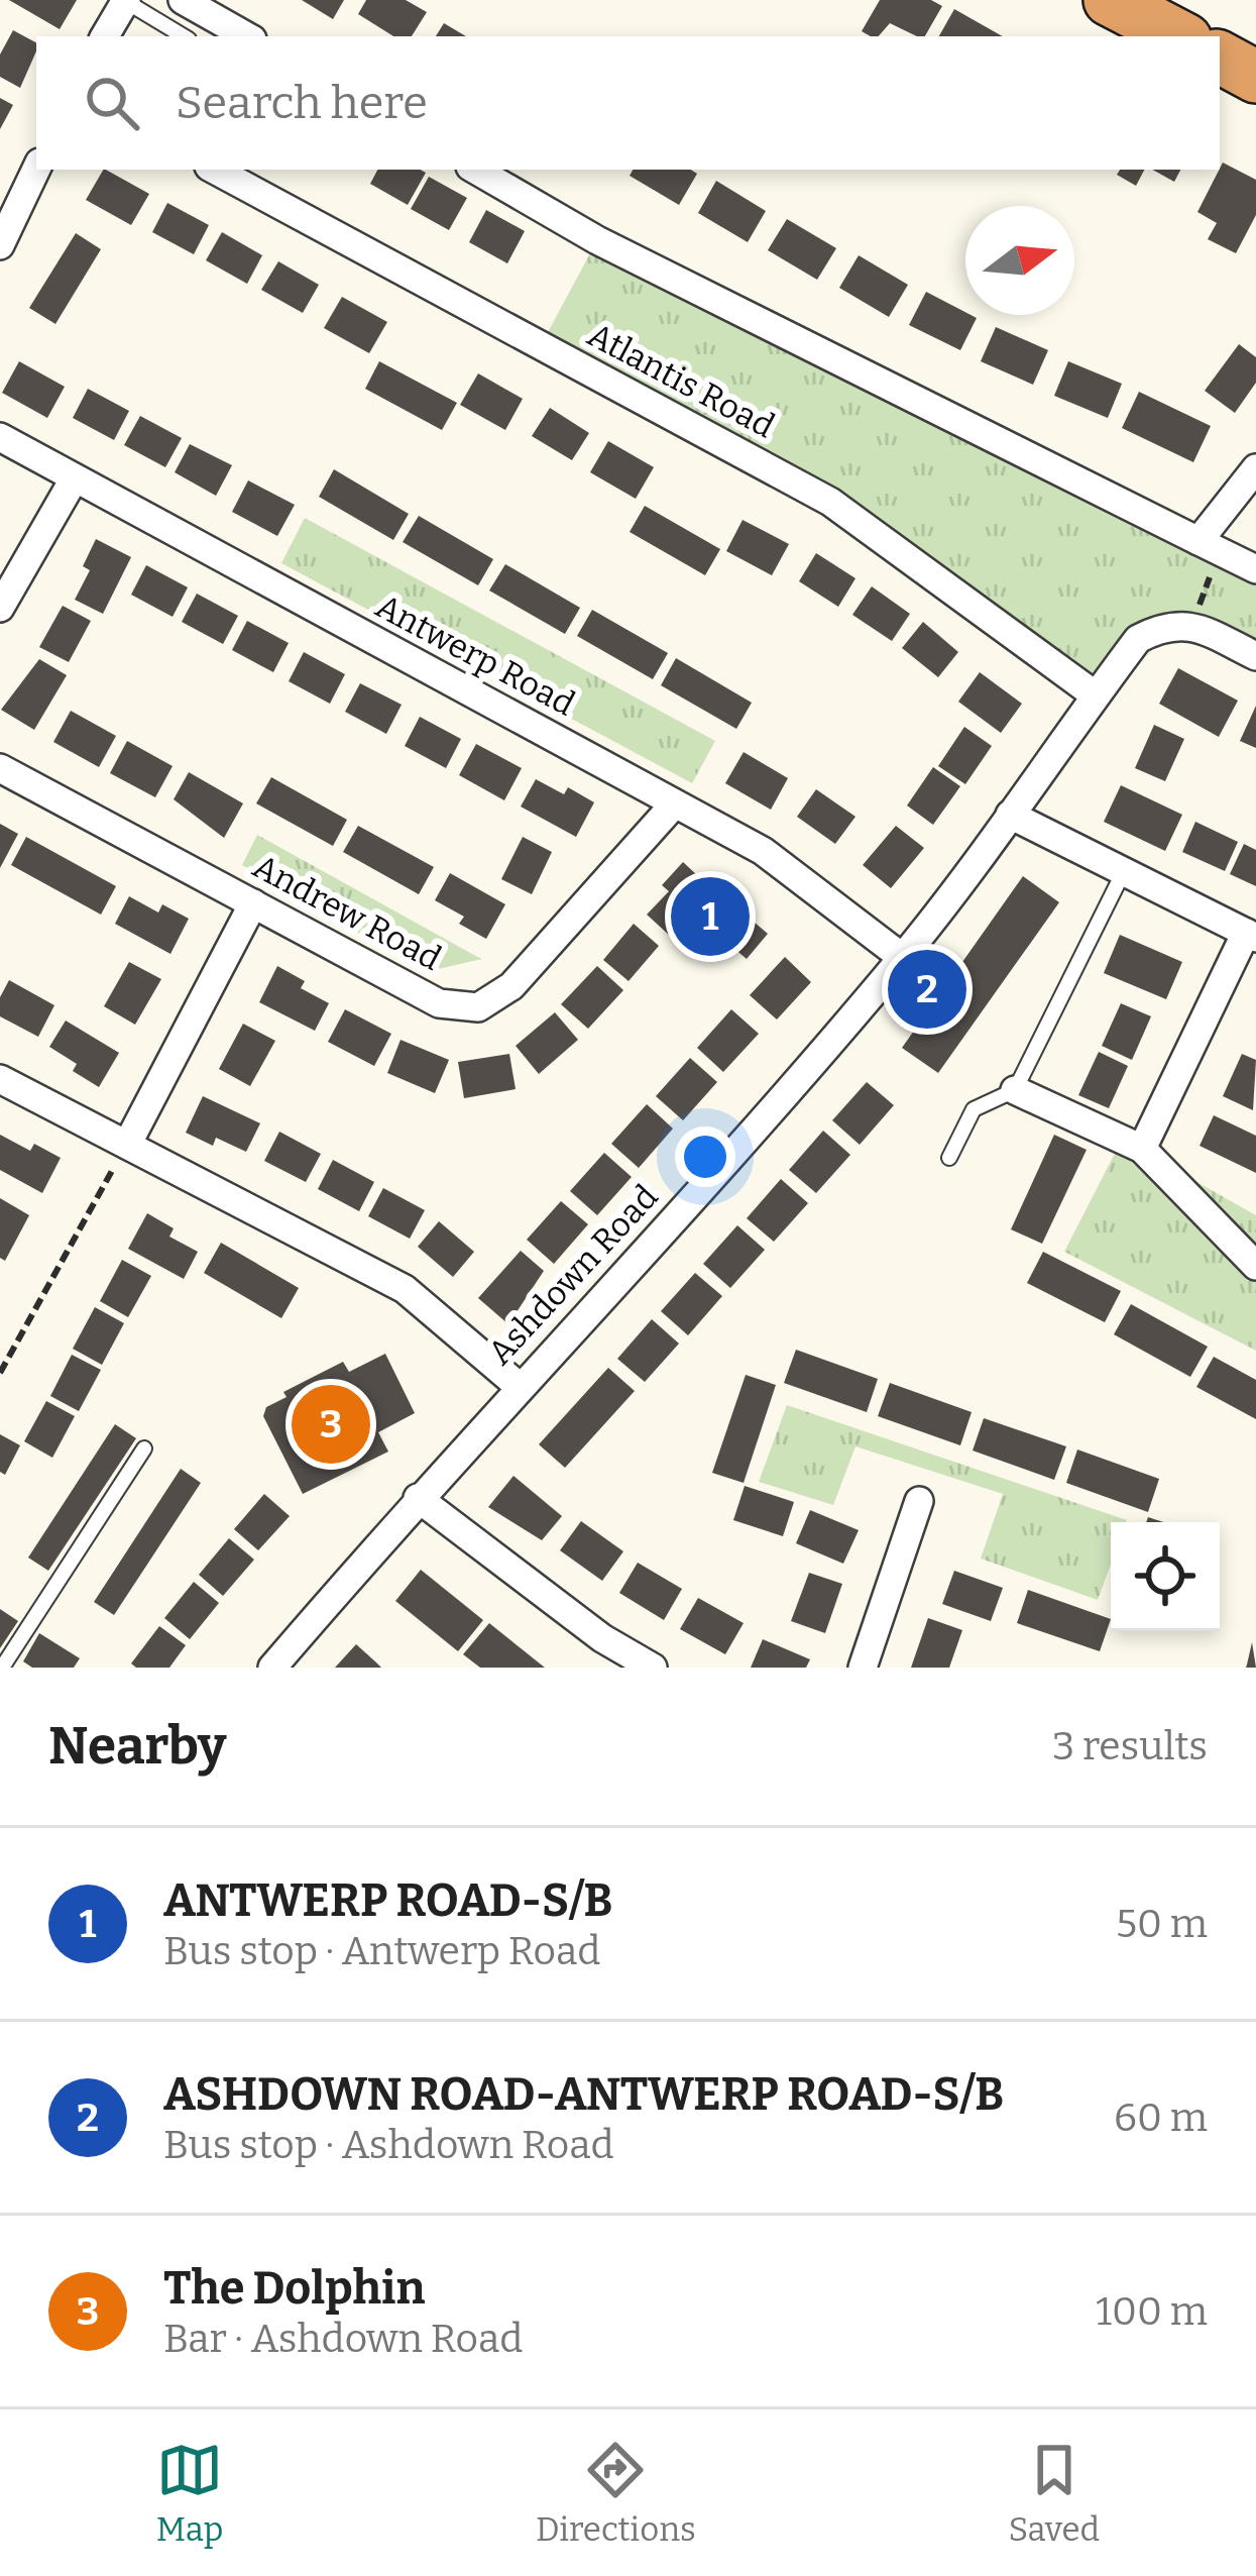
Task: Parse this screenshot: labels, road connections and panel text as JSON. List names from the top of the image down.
{
  "streets": {
    "street": [
      "Atlantis Road",
      "Antwerp Road",
      "Andrew Road",
      "Ashdown Road"
    ]
  },
  "crossings": [
    ["Atlantis Road", "Ashdown Road"],
    ["Antwerp Road", "Andrew Road"],
    ["Antwerp Road", "Ashdown Road"]
  ],
  "north": "right",
  "page": {
    "search": "Search here",
    "pins": ["1", "2", "3"],
    "heading": ["Nearby", "3 results"],
    "list": [
      {
        "mark": "1",
        "name": "ANTWERP ROAD-S/B",
        "note": "Bus stop · Antwerp Road",
        "value": "50 m"
      },
      {
        "mark": "2",
        "name": "ASHDOWN ROAD-ANTWERP ROAD-S/B",
        "note": "Bus stop · Ashdown Road",
        "value": "60 m"
      },
      {
        "mark": "3",
        "name": "The Dolphin",
        "note": "Bar · Ashdown Road",
        "value": "100 m"
      }
    ],
    "nav": ["Map", "Directions", "Saved"]
  }
}
